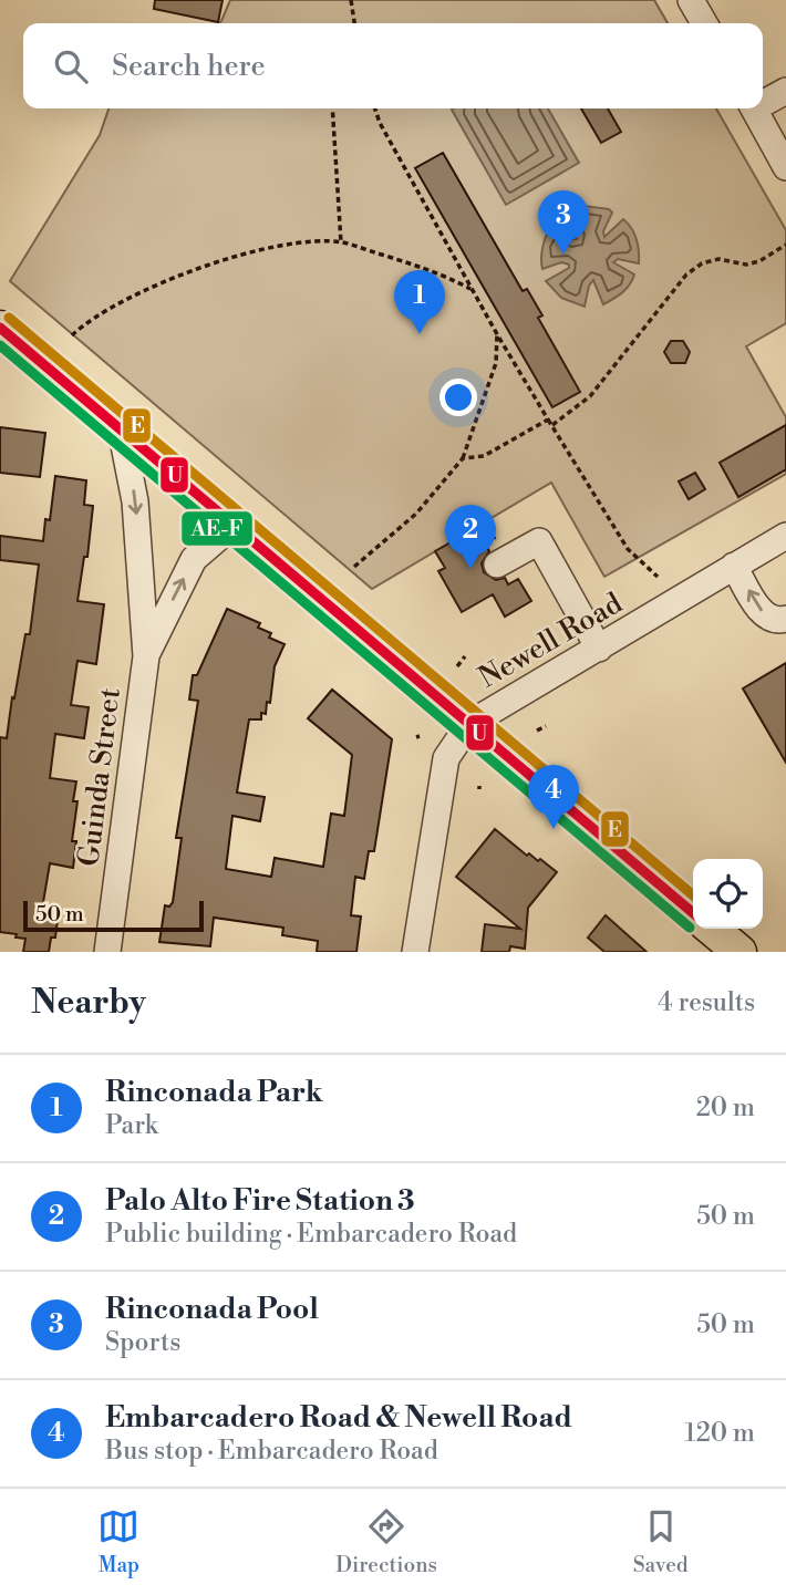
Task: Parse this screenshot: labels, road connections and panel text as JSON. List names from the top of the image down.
{
  "streets": {
    "street": ["Newell Road", "Guinda Street"]
  },
  "lines": ["transit line E", "transit line U", "transit line AE-F"],
  "scale_bar": "50 m",
  "page": {
    "search": "Search here",
    "pins": [
      "3",
      "1",
      "2",
      "4"
    ],
    "scale": "50 m",
    "heading": ["Nearby", "4 results"],
    "list": [
      {
        "mark": "1",
        "name": "Rinconada Park",
        "note": "Park",
        "value": "20 m"
      },
      {
        "mark": "2",
        "name": "Palo Alto Fire Station 3",
        "note": "Public building · Embarcadero Road",
        "value": "50 m"
      },
      {
        "mark": "3",
        "name": "Rinconada Pool",
        "note": "Sports",
        "value": "50 m"
      },
      {
        "mark": "4",
        "name": "Embarcadero Road & Newell Road",
        "note": "Bus stop · Embarcadero Road",
        "value": "120 m"
      }
    ],
    "nav": ["Map", "Directions", "Saved"]
  }
}
